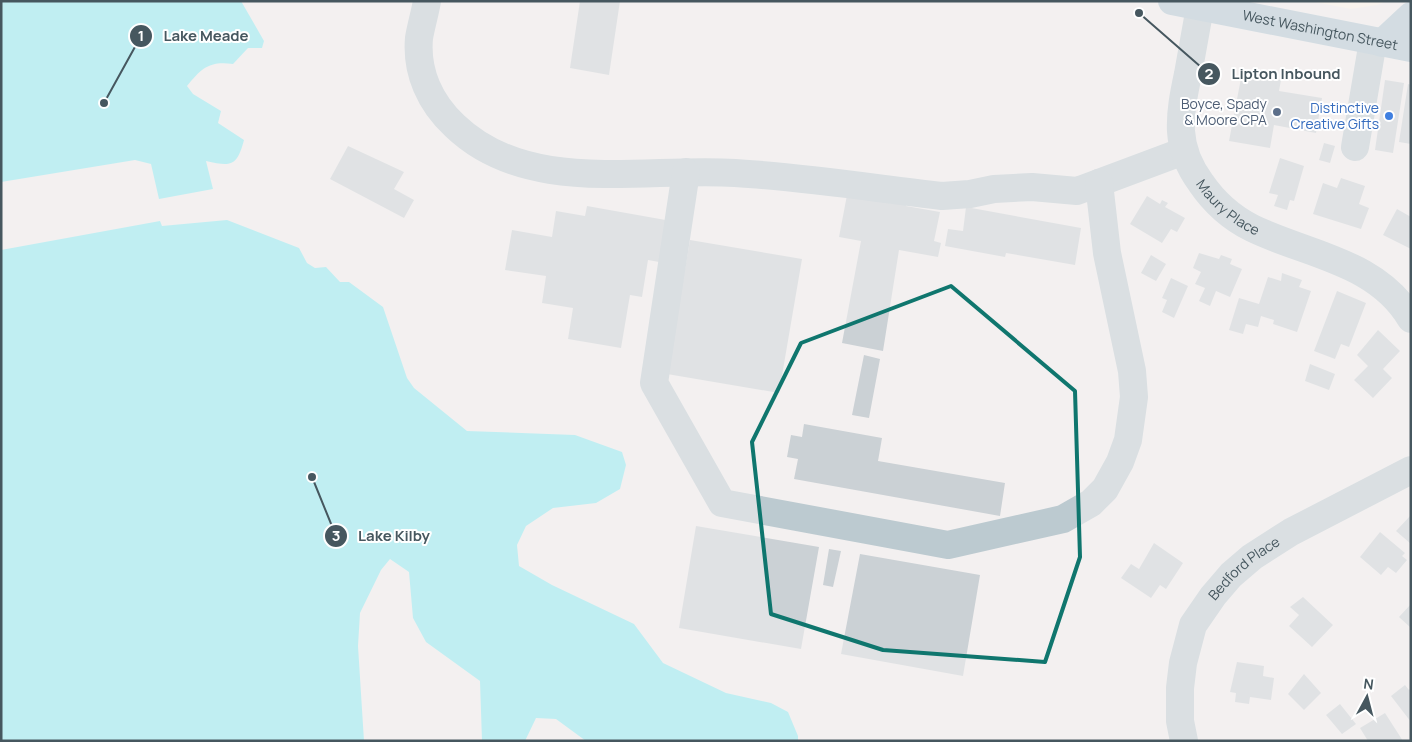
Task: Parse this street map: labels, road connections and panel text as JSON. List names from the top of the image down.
{
  "streets": {
    "main road": ["West Washington Street"],
    "street": ["Maury Place", "Bedford Place"]
  },
  "crossings": [
    ["West Washington Street", "Maury Place"]
  ],
  "places": [
    "Lipton Inbound",
    "Lake Meade",
    "Boyce, Spady & Moore CPA",
    "Distinctive Creative Gifts",
    "Lake Kilby"
  ],
  "north": "top"
}
